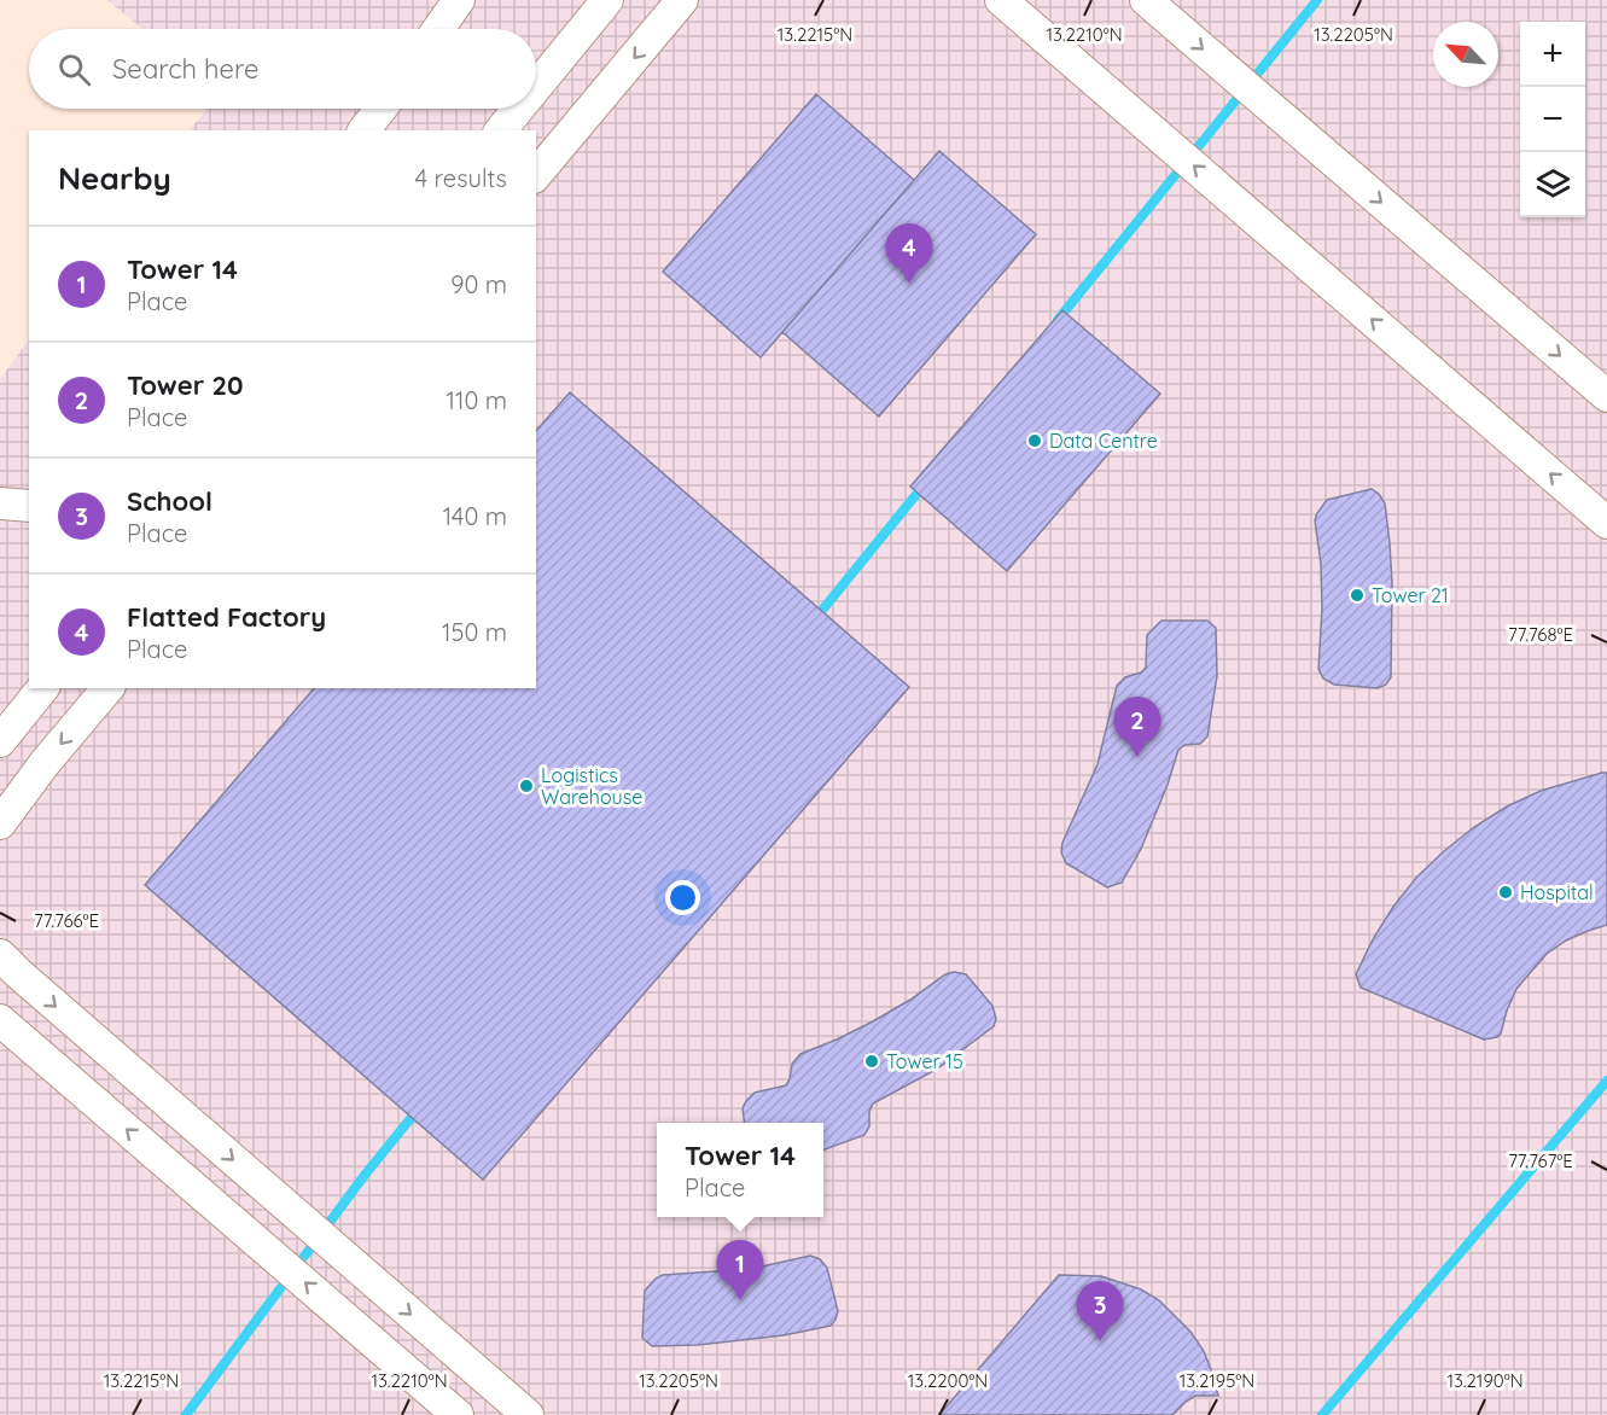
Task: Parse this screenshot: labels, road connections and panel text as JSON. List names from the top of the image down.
{
  "places": [
    "Data Centre",
    "Tower 21",
    "Logistics Warehouse",
    "Hospital",
    "Tower 15"
  ],
  "north": "top left",
  "page": {
    "map_buttons": ["+", "−"],
    "search": "Search here",
    "heading": ["Nearby", "4 results"],
    "pins": [
      "4",
      "2",
      "1",
      "3"
    ],
    "list": [
      {
        "mark": "1",
        "name": "Tower 14",
        "note": "Place",
        "value": "90 m"
      },
      {
        "mark": "2",
        "name": "Tower 20",
        "note": "Place",
        "value": "110 m"
      },
      {
        "mark": "3",
        "name": "School",
        "note": "Place",
        "value": "140 m"
      },
      {
        "mark": "4",
        "name": "Flatted Factory",
        "note": "Place",
        "value": "150 m"
      }
    ],
    "popup": ["Tower 14", "Place"]
  },
  "coordinates": [
    "13.2215°N",
    "13.2210°N",
    "13.2205°N",
    "77.768°E",
    "77.766°E",
    "77.767°E",
    "13.2200°N",
    "13.2195°N",
    "13.2190°N"
  ]
}
